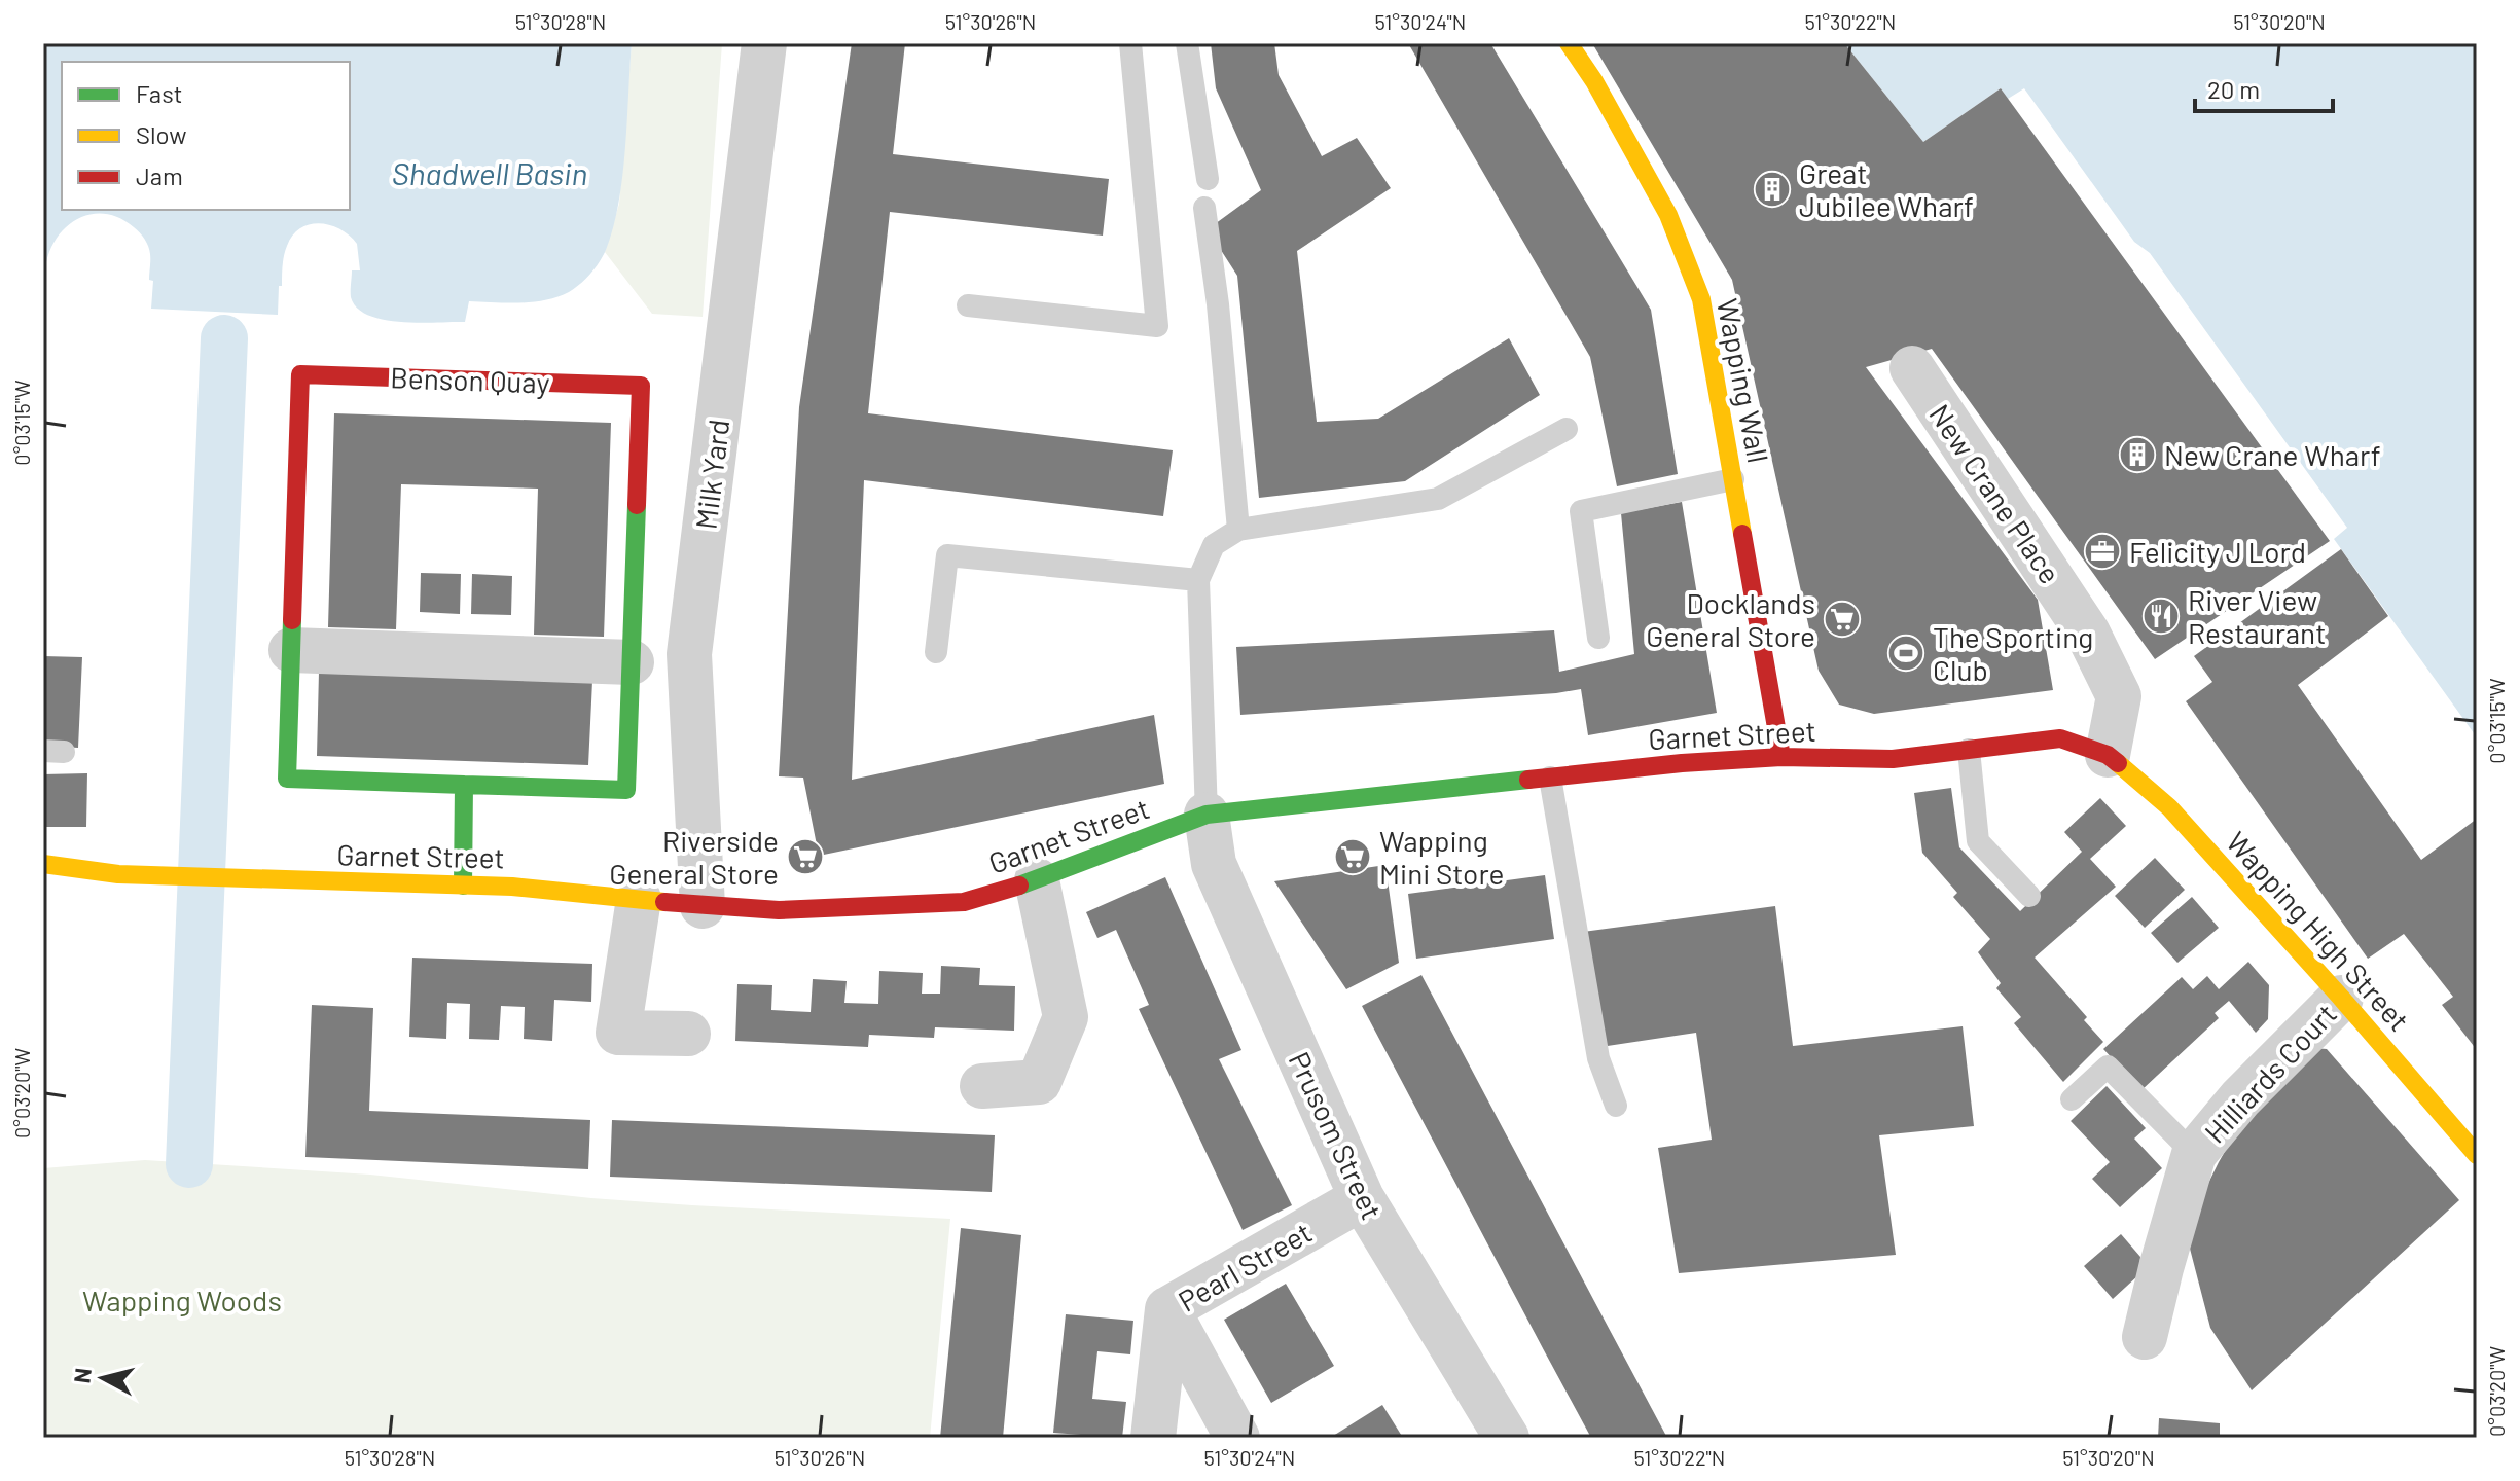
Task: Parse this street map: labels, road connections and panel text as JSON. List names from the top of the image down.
{
  "streets": {
    "street": [
      "Benson Quay",
      "Wapping Wall",
      "Milk Yard",
      "New Crane Place",
      "Garnet Street",
      "Wapping High Street",
      "Hilliards Court",
      "Prusom Street",
      "Pearl Street"
    ]
  },
  "crossings": [
    ["Wapping Wall", "Garnet Street"],
    ["Milk Yard", "Garnet Street"],
    ["New Crane Place", "Garnet Street"],
    ["New Crane Place", "Wapping High Street"],
    ["Garnet Street", "Wapping High Street"],
    ["Garnet Street", "Prusom Street"],
    ["Wapping High Street", "Hilliards Court"],
    ["Prusom Street", "Pearl Street"]
  ],
  "water": ["Shadwell Basin"],
  "parks": ["Wapping Woods"],
  "places": {
    "building": ["Great Jubilee Wharf", "New Crane Wharf"],
    "office": ["Felicity J Lord"],
    "restaurant": ["River View Restaurant"],
    "supermarket": ["Docklands General Store", "Riverside General Store", "Wapping Mini Store"],
    "sports": ["The Sporting Club"]
  },
  "legend": ["Fast", "Slow", "Jam"],
  "scale_bar": "20 m",
  "north": "left",
  "coordinates": [
    "51°30'28\"N",
    "51°30'26\"N",
    "51°30'24\"N",
    "51°30'22\"N",
    "51°30'20\"N",
    "0°03'15\"W",
    "0°03'20\"W"
  ]
}
